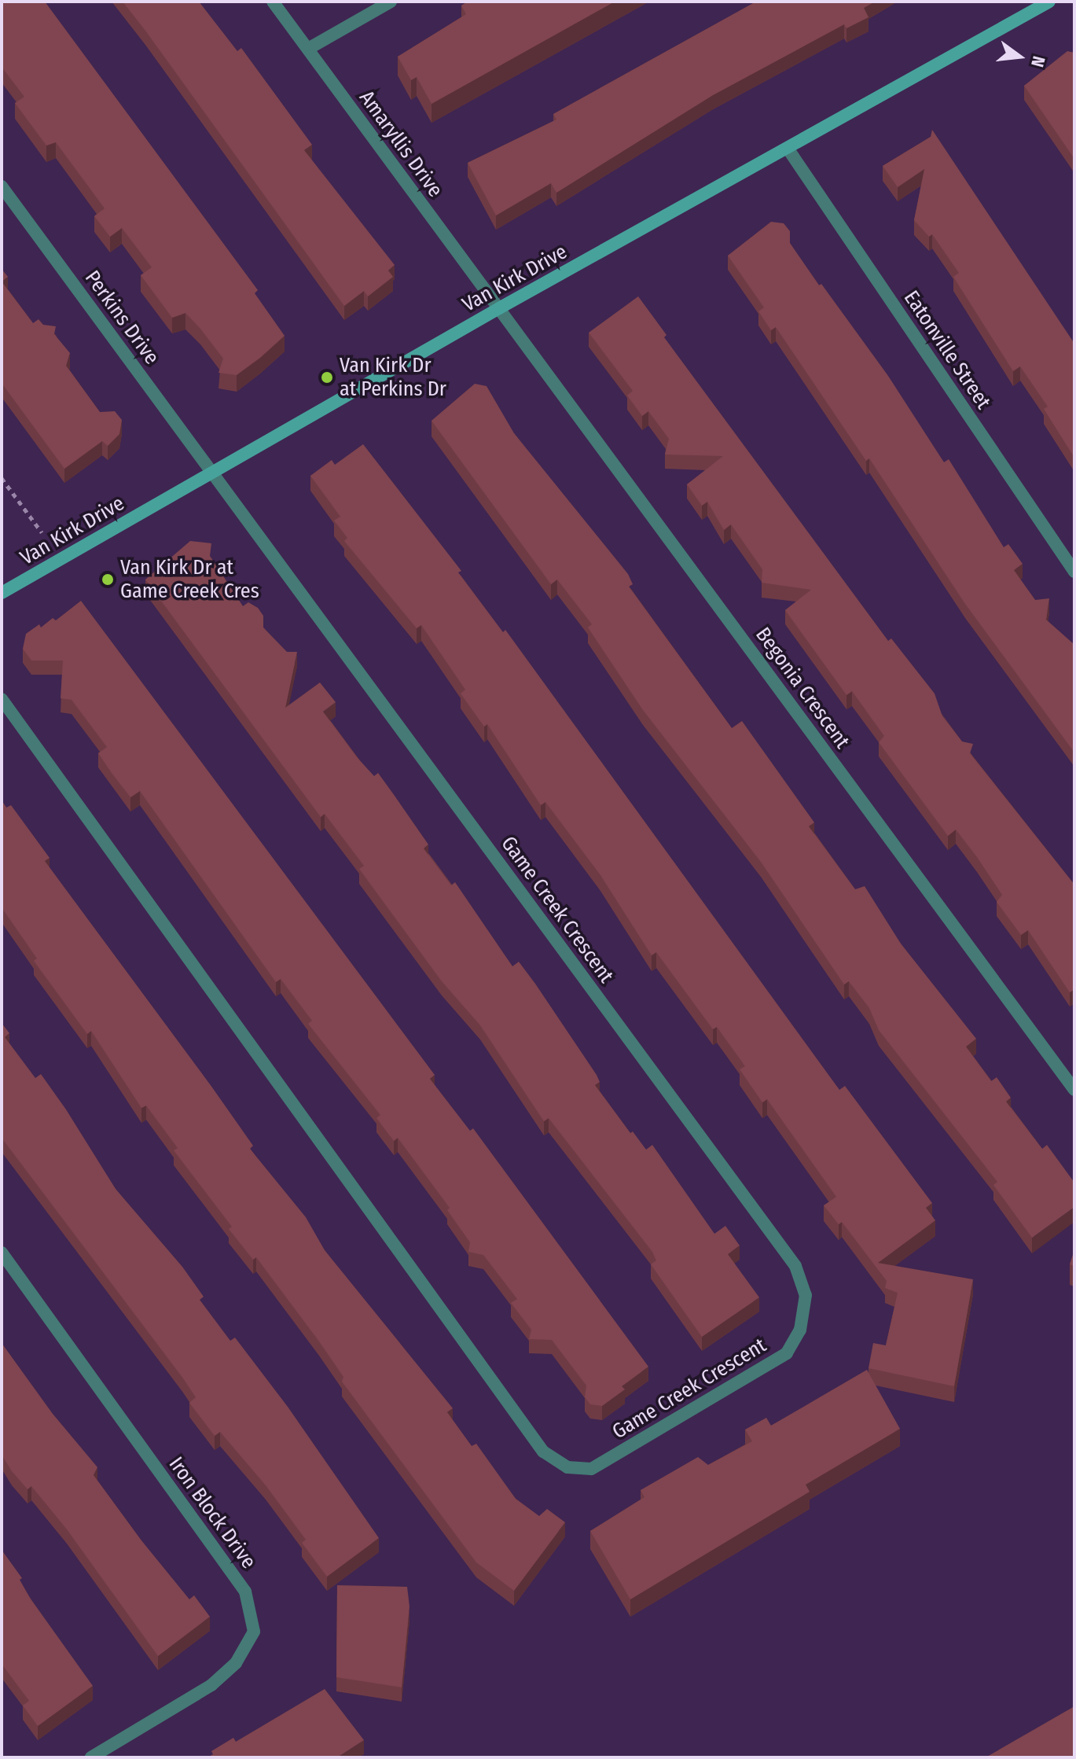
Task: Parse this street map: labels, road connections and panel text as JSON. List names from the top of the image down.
{
  "streets": {
    "street": [
      "Amaryllis Drive",
      "Van Kirk Drive",
      "Perkins Drive",
      "Eatonville Street",
      "Begonia Crescent",
      "Game Creek Crescent",
      "Iron Block Drive"
    ]
  },
  "crossings": [
    ["Amaryllis Drive", "Van Kirk Drive"],
    ["Amaryllis Drive", "Begonia Crescent"],
    ["Van Kirk Drive", "Perkins Drive"],
    ["Van Kirk Drive", "Eatonville Street"],
    ["Van Kirk Drive", "Begonia Crescent"],
    ["Van Kirk Drive", "Game Creek Crescent"],
    ["Perkins Drive", "Game Creek Crescent"]
  ],
  "places": ["Van Kirk Dr at Perkins Dr", "Van Kirk Dr at Game Creek Cres"],
  "north": "right"
}
